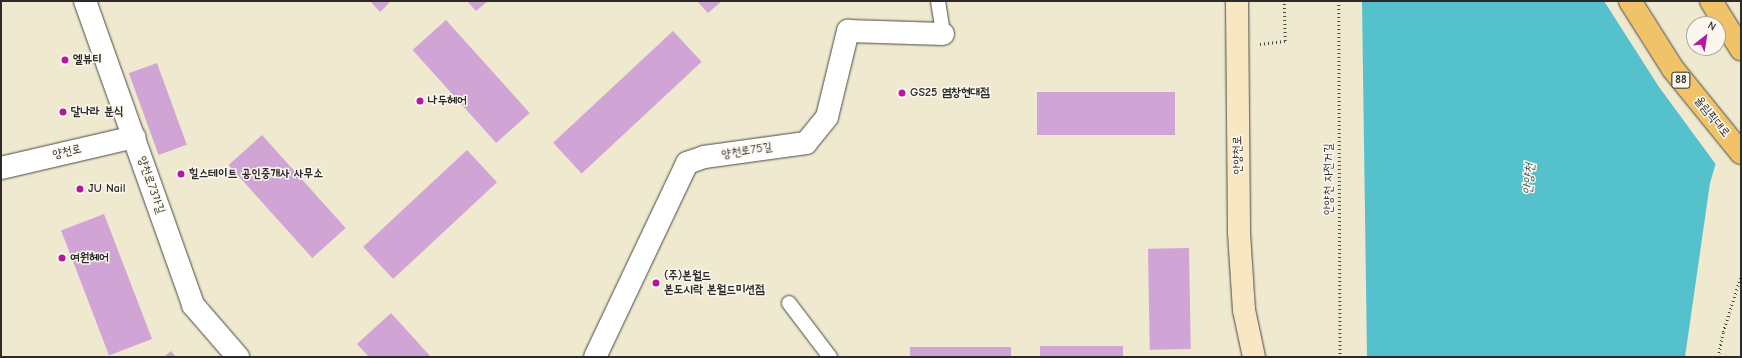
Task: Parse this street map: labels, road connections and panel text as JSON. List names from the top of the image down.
{
  "streets": {
    "highway": ["88", "올림픽대로"],
    "main road": ["안양천로"],
    "street": ["양천로75길", "양천로", "양천로73가길"],
    "path": ["안양천 자전거길"]
  },
  "crossings": [
    ["양천로", "양천로73가길"]
  ],
  "water": ["안양천"],
  "places": [
    "엘뷰티",
    "GS25 염창현대점",
    "나두헤어",
    "달나라 분식",
    "힐스테이트 공인중개사 사무소",
    "JU Nail",
    "여원헤어",
    "(주)본월드 본도시락 본월드미션점"
  ],
  "north": "top right"
}
